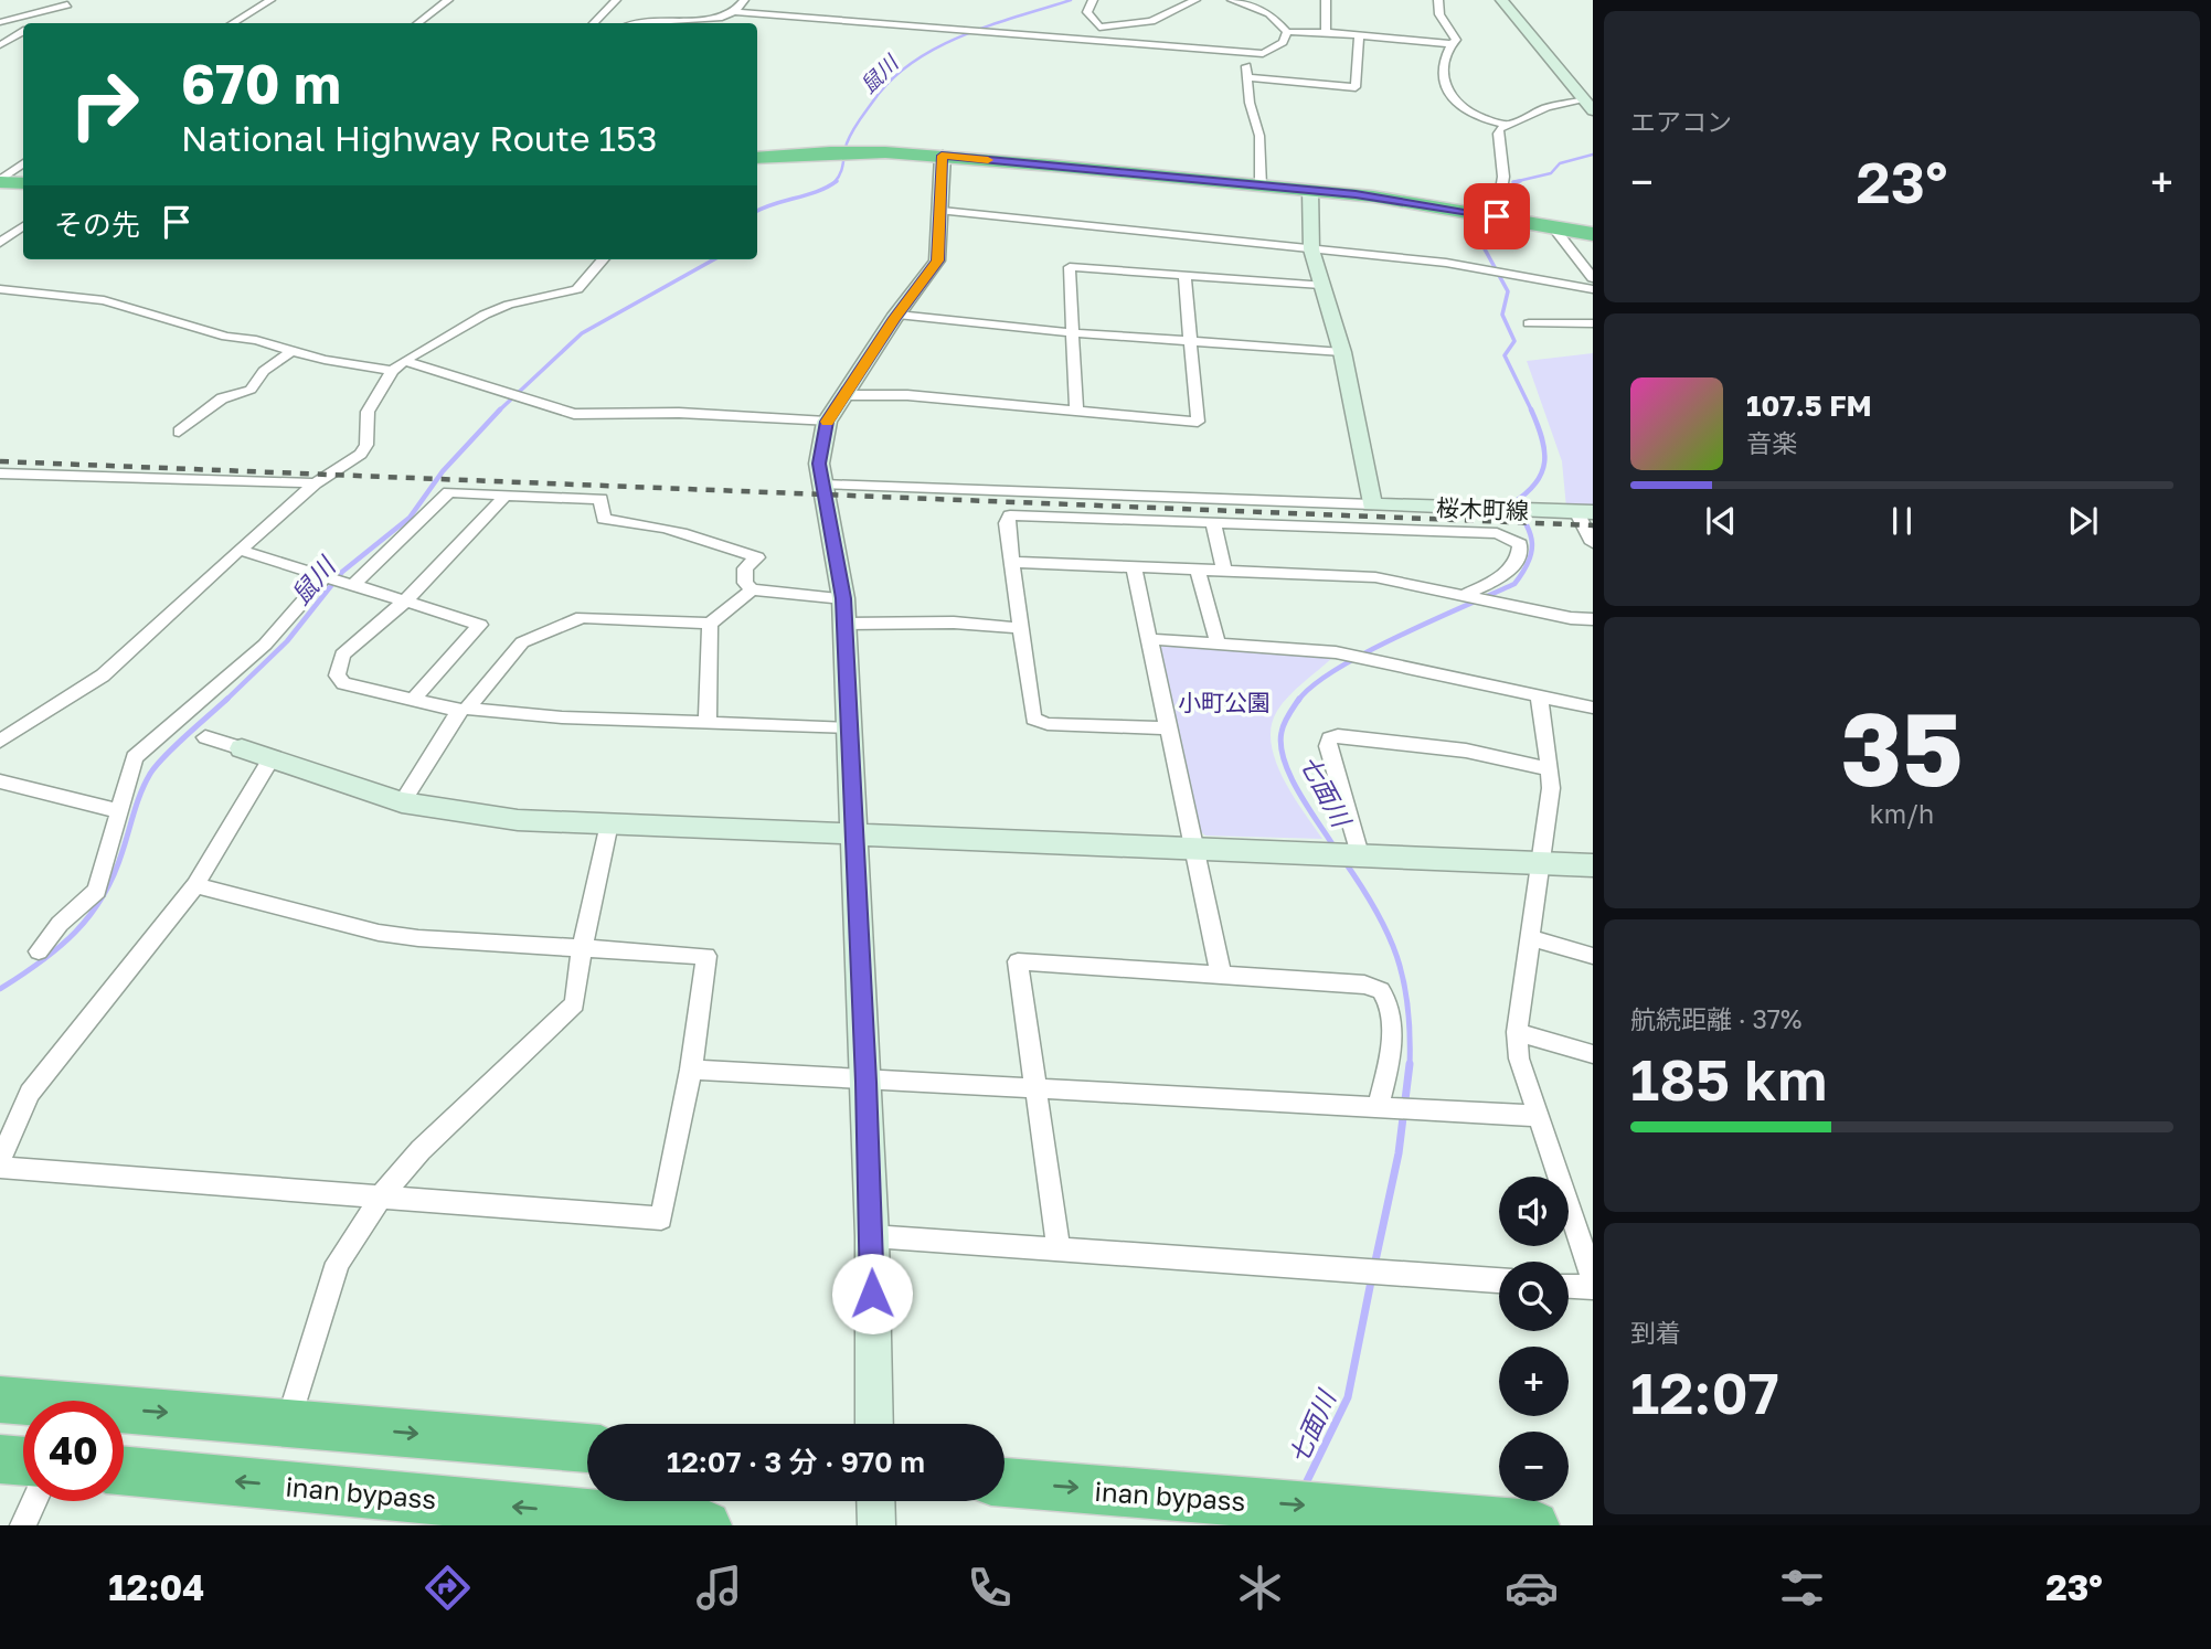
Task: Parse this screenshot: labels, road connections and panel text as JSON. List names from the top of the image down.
{
  "streets": {
    "highway": ["inan bypass"],
    "street": ["桜木町線"]
  },
  "water": ["鼠川", "七面川"],
  "parks": ["小町公園"],
  "page": {
    "tile": [
      "エアコン",
      ["35", "km/h"],
      ["航続距離 · 37%", "185 km"],
      ["到着", "12:07"]
    ],
    "turn": ["670 m", "National Highway Route 153"],
    "heat": ["−", "23°", "+"],
    "then": "その先",
    "song": ["107.5 FM", "音楽"],
    "map_buttons": ["+", "−"],
    "limit": "40",
    "trip": "12:07 · 3 分 · 970 m",
    "tabs": ["12:04", "23°"]
  }
}
